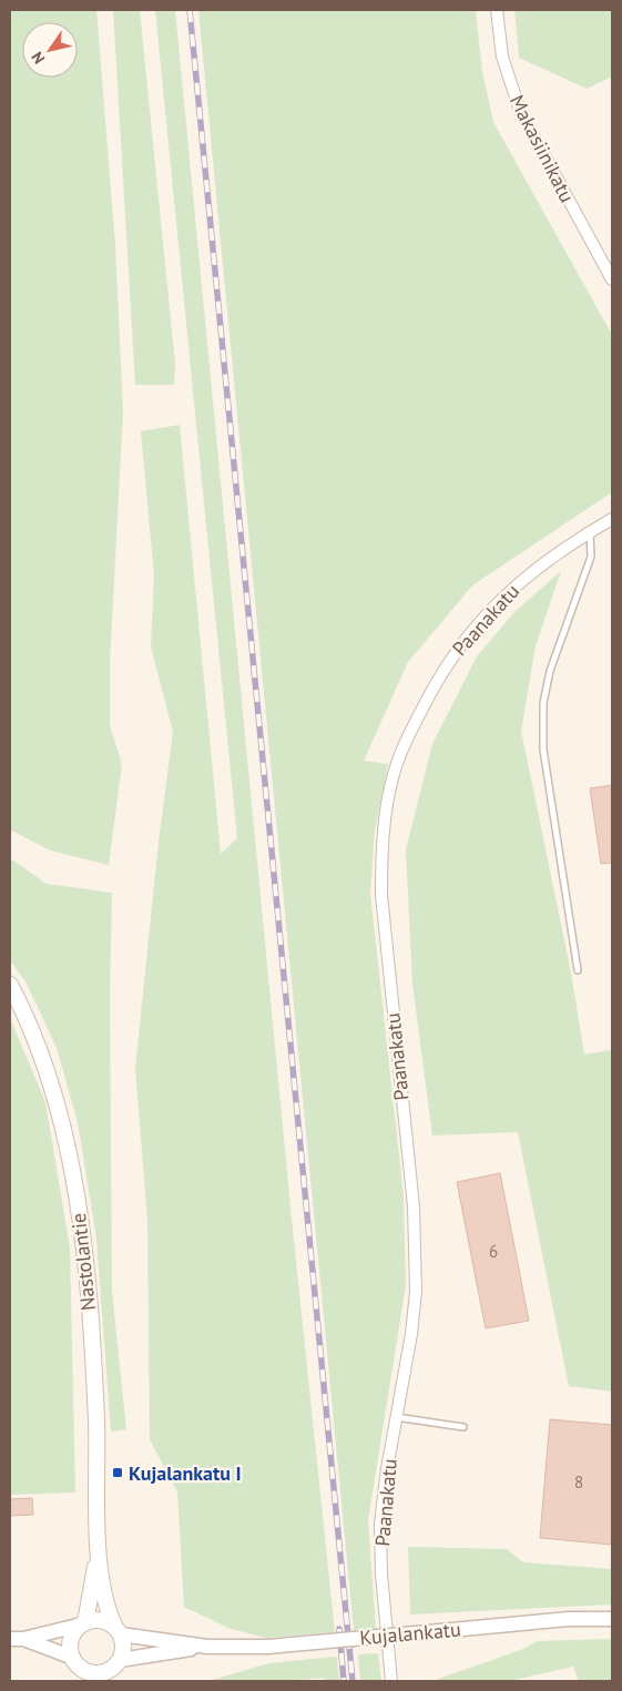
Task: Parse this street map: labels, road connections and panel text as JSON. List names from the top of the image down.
{
  "streets": {
    "main road": ["Nastolantie"],
    "street": ["Makasiinikatu", "Paanakatu", "Kujalankatu"]
  },
  "crossings": [
    ["Nastolantie", "Kujalankatu"]
  ],
  "places": {
    "transit": ["Kujalankatu I"]
  },
  "house_numbers": ["6", "8"],
  "north": "bottom left"
}
